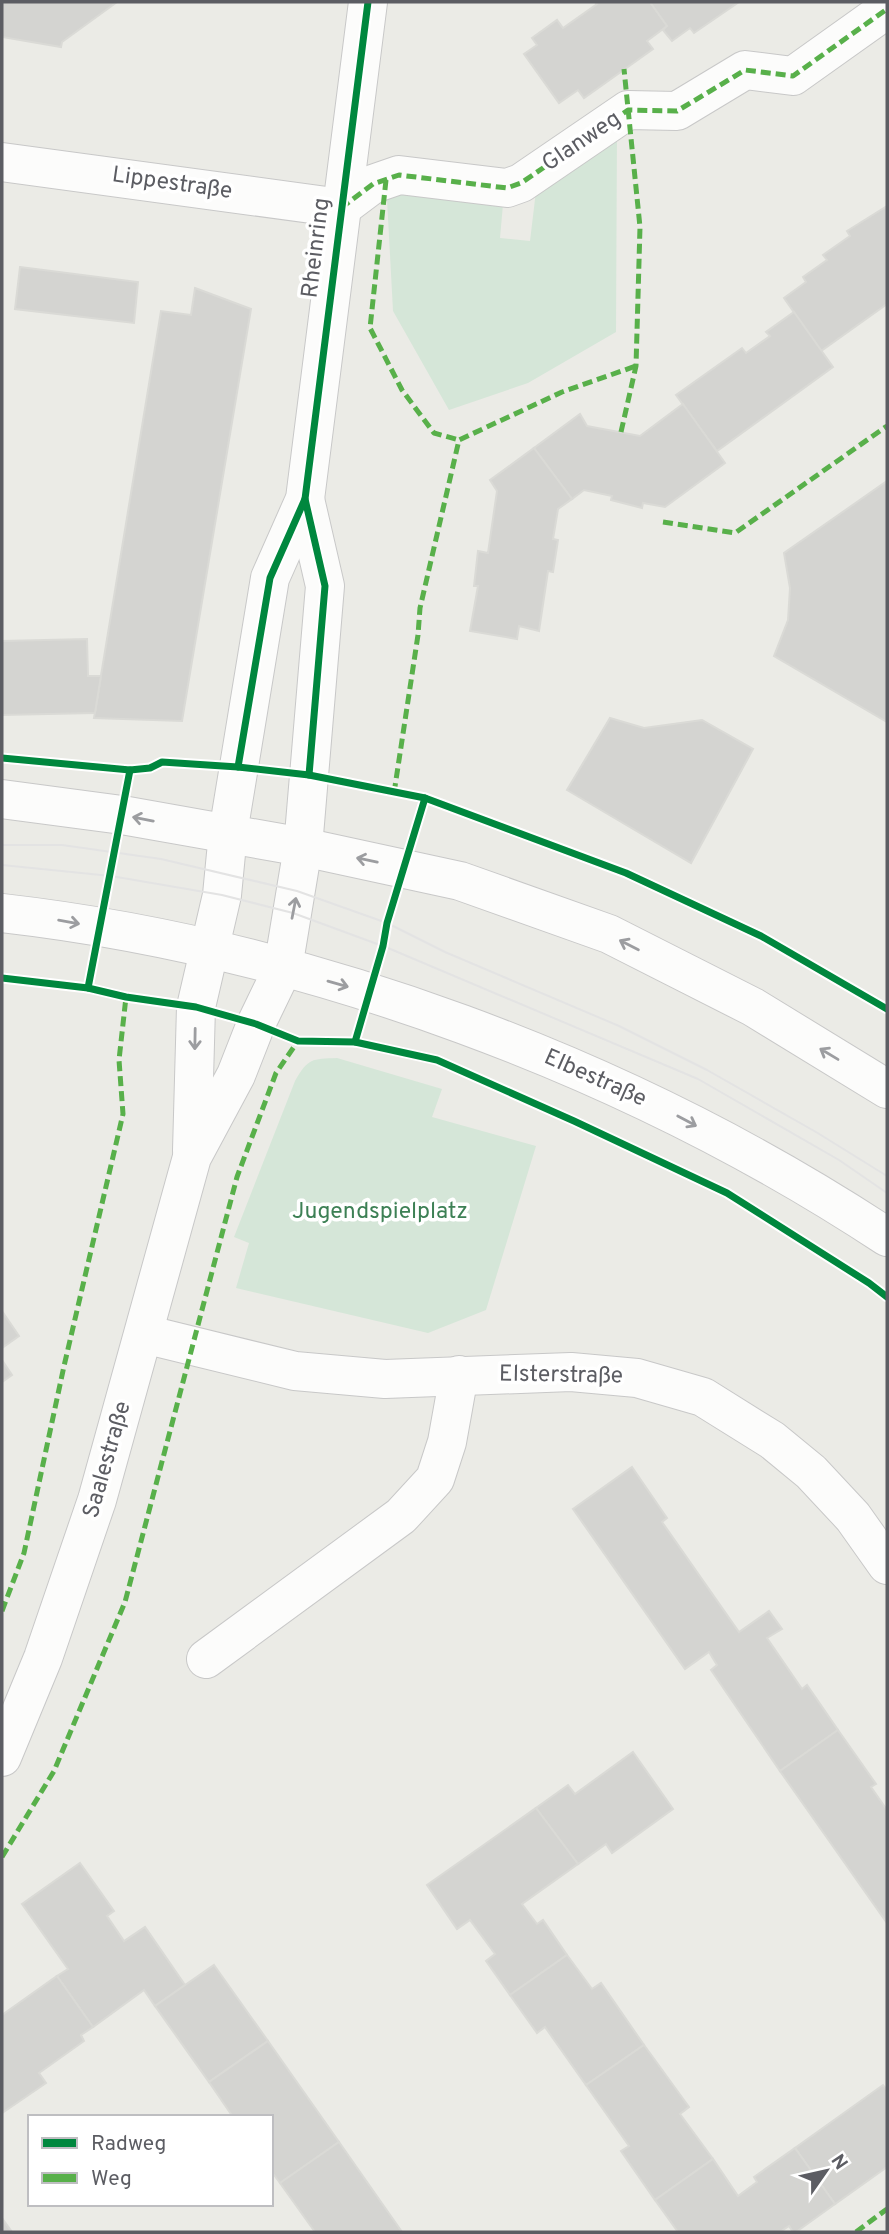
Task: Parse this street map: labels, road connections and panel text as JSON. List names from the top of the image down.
{
  "streets": {
    "street": [
      "Glanweg",
      "Lippestraße",
      "Rheinring",
      "Elbestraße",
      "Elsterstraße",
      "Saalestraße"
    ]
  },
  "crossings": [
    ["Glanweg", "Lippestraße"],
    ["Glanweg", "Rheinring"],
    ["Lippestraße", "Rheinring"],
    ["Elbestraße", "Saalestraße"],
    ["Elsterstraße", "Saalestraße"]
  ],
  "parks": ["Jugendspielplatz"],
  "legend": ["Radweg", "Weg"],
  "north": "top right"
}
